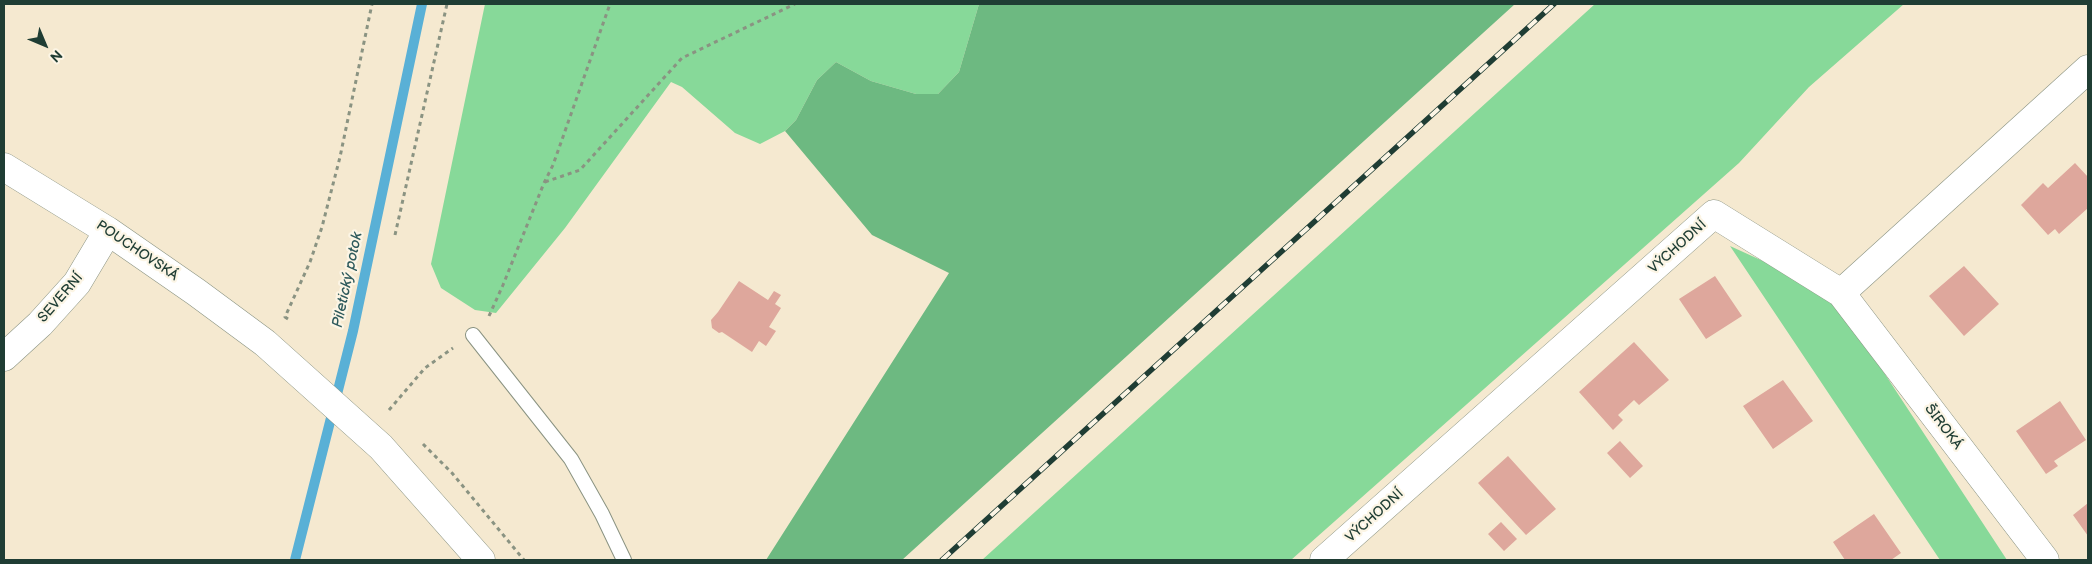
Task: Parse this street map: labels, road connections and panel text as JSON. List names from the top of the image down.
{
  "streets": {
    "street": [
      "VÝCHODNÍ",
      "POUCHOVSKÁ",
      "SEVERNÍ",
      "ŠIROKÁ"
    ]
  },
  "crossings": [
    ["VÝCHODNÍ", "ŠIROKÁ"],
    ["POUCHOVSKÁ", "SEVERNÍ"]
  ],
  "water": ["Piletický potok"],
  "north": "bottom right"
}
